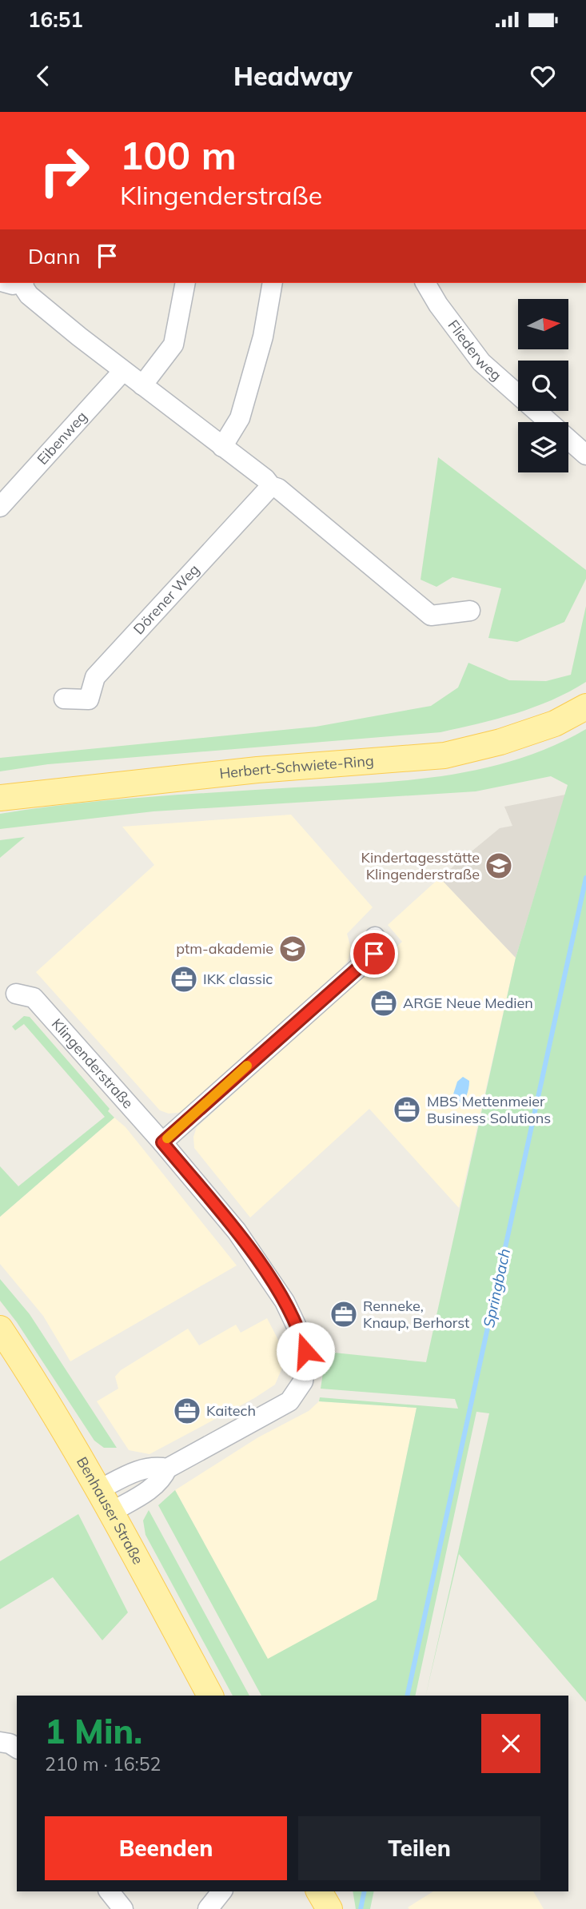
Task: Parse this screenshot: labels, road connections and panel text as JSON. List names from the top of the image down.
{
  "streets": {
    "main road": ["Herbert-Schwiete-Ring", "Benhauser Straße"],
    "street": [
      "Fliederweg",
      "Eibenweg",
      "Dörener Weg",
      "Klingenderstraße"
    ]
  },
  "crossings": [
    ["Klingenderstraße", "Benhauser Straße"]
  ],
  "water": ["Springbach"],
  "places": {
    "school or university": ["Kindertagesstätte Klingenderstraße", "ptm-akademie"],
    "office": [
      "IKK classic",
      "ARGE Neue Medien",
      "MBS Mettenmeier Business Solutions",
      "Renneke, Knaup, Berhorst",
      "Kaitech"
    ]
  },
  "north": "right",
  "page": {
    "status": "16:51",
    "header": "Headway",
    "turn": ["100 m", "Klingenderstraße"],
    "then": "Dann",
    "heading": ["1 Min.", "210 m · 16:52"],
    "buttons": ["Beenden", "Teilen"]
  }
}
